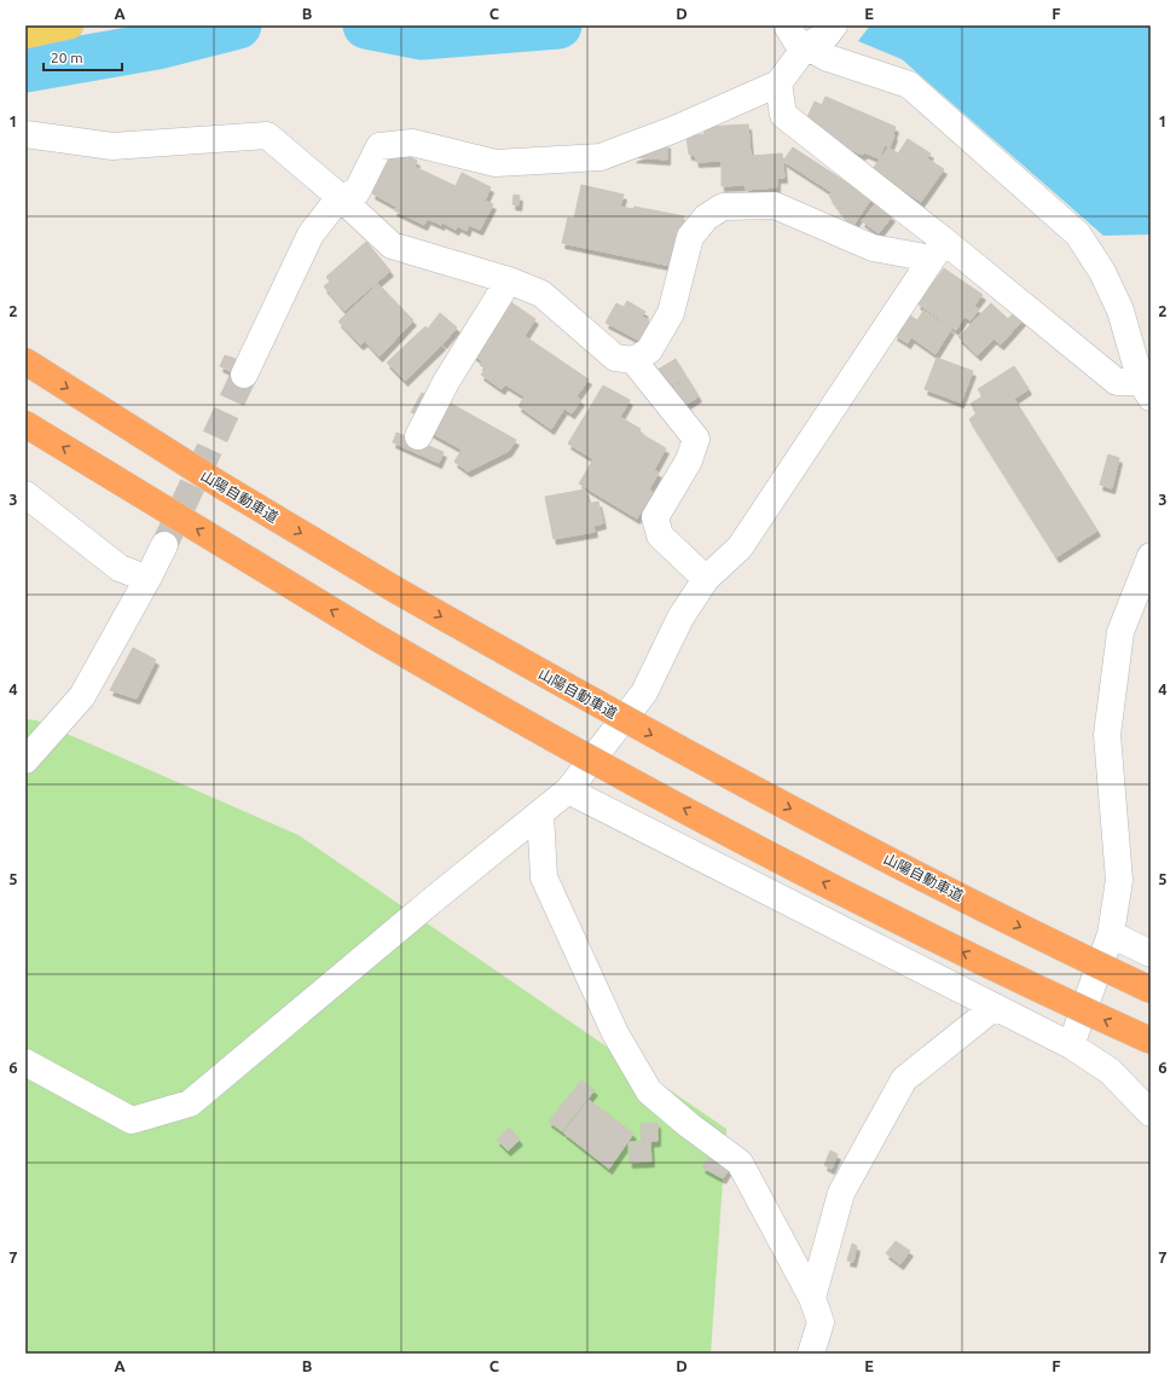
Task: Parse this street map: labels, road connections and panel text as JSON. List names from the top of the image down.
{
  "streets": {
    "highway": ["山陽自動車道"]
  },
  "scale_bar": "20 m",
  "grid": {
    "columns": [
      "A",
      "B",
      "C",
      "D",
      "E",
      "F"
    ],
    "rows": [
      "1",
      "2",
      "3",
      "4",
      "5",
      "6",
      "7"
    ]
  }
}
